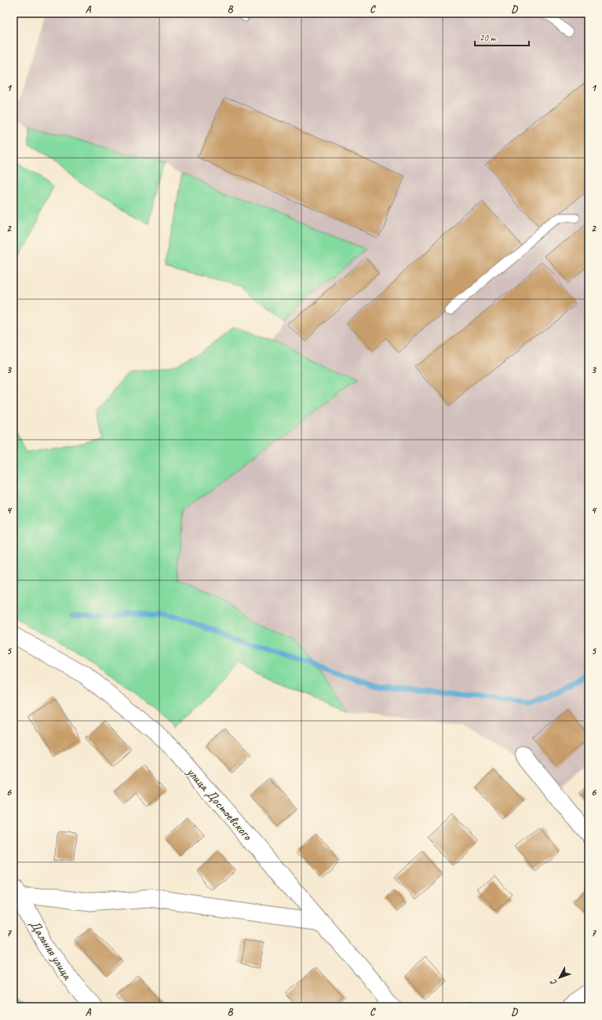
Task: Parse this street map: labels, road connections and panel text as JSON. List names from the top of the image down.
{
  "streets": {
    "street": ["улица Достоевского", "Дальняя улица"]
  },
  "scale_bar": "20 m",
  "north": "bottom left",
  "grid": {
    "columns": [
      "A",
      "B",
      "C",
      "D"
    ],
    "rows": [
      "1",
      "2",
      "3",
      "4",
      "5",
      "6",
      "7"
    ]
  }
}
